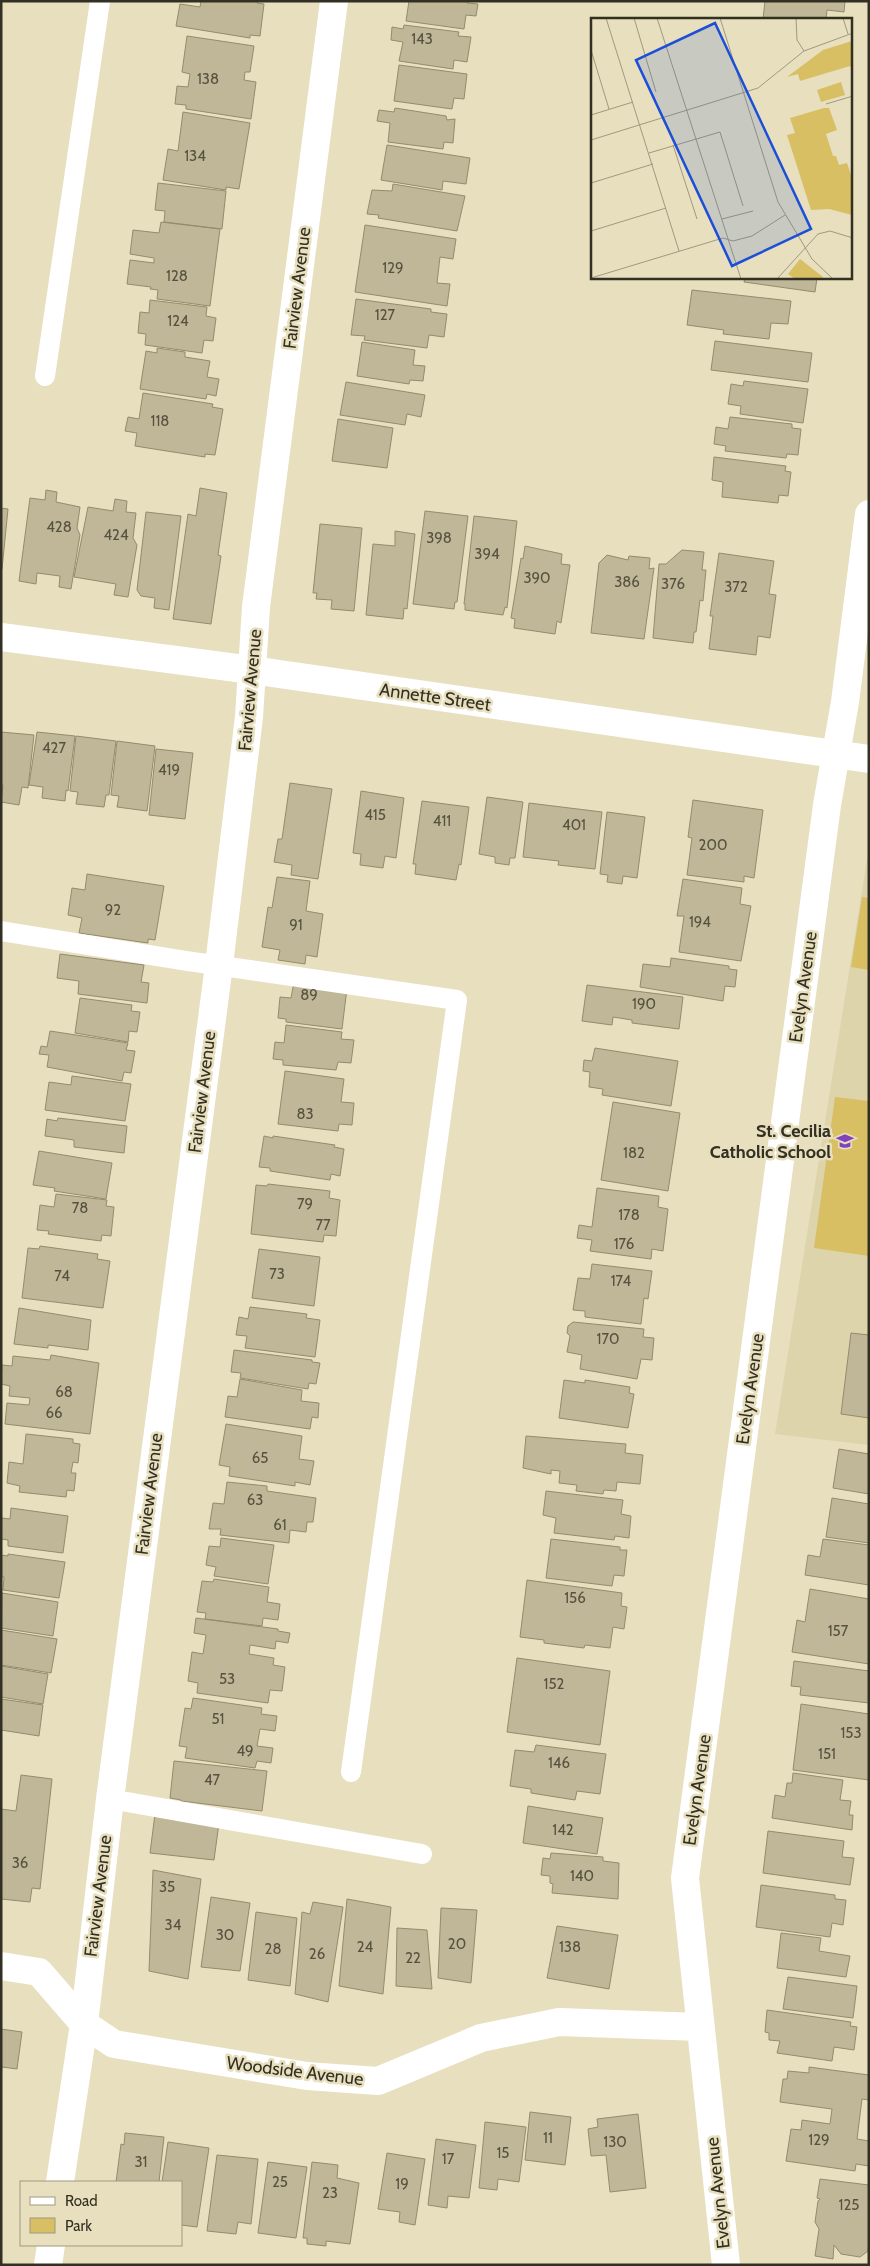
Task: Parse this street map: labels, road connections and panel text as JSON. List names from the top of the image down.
{
  "streets": {
    "street": [
      "Fairview Avenue",
      "Annette Street",
      "Evelyn Avenue",
      "Woodside Avenue"
    ]
  },
  "crossings": [
    ["Fairview Avenue", "Annette Street"],
    ["Fairview Avenue", "Woodside Avenue"],
    ["Annette Street", "Evelyn Avenue"],
    ["Evelyn Avenue", "Woodside Avenue"]
  ],
  "places": {
    "school or university": ["St. Cecilia Catholic School"]
  },
  "house_numbers": [
    "143",
    "138",
    "134",
    "129",
    "128",
    "127",
    "124",
    "118",
    "428",
    "424",
    "398",
    "394",
    "390",
    "386",
    "376",
    "372",
    "427",
    "419",
    "415",
    "411",
    "401",
    "200",
    "92",
    "194",
    "91",
    "89",
    "190",
    "83",
    "182",
    "79",
    "78",
    "178",
    "77",
    "176",
    "73",
    "74",
    "174",
    "170",
    "68",
    "66",
    "65",
    "63",
    "61",
    "156",
    "157",
    "53",
    "152",
    "51",
    "153",
    "49",
    "151",
    "146",
    "47",
    "142",
    "36",
    "140",
    "35",
    "34",
    "30",
    "20",
    "24",
    "138",
    "28",
    "26",
    "22",
    "11",
    "129",
    "130",
    "15",
    "17",
    "31",
    "25",
    "19",
    "23",
    "125"
  ],
  "legend": ["Road", "Park"]
}
